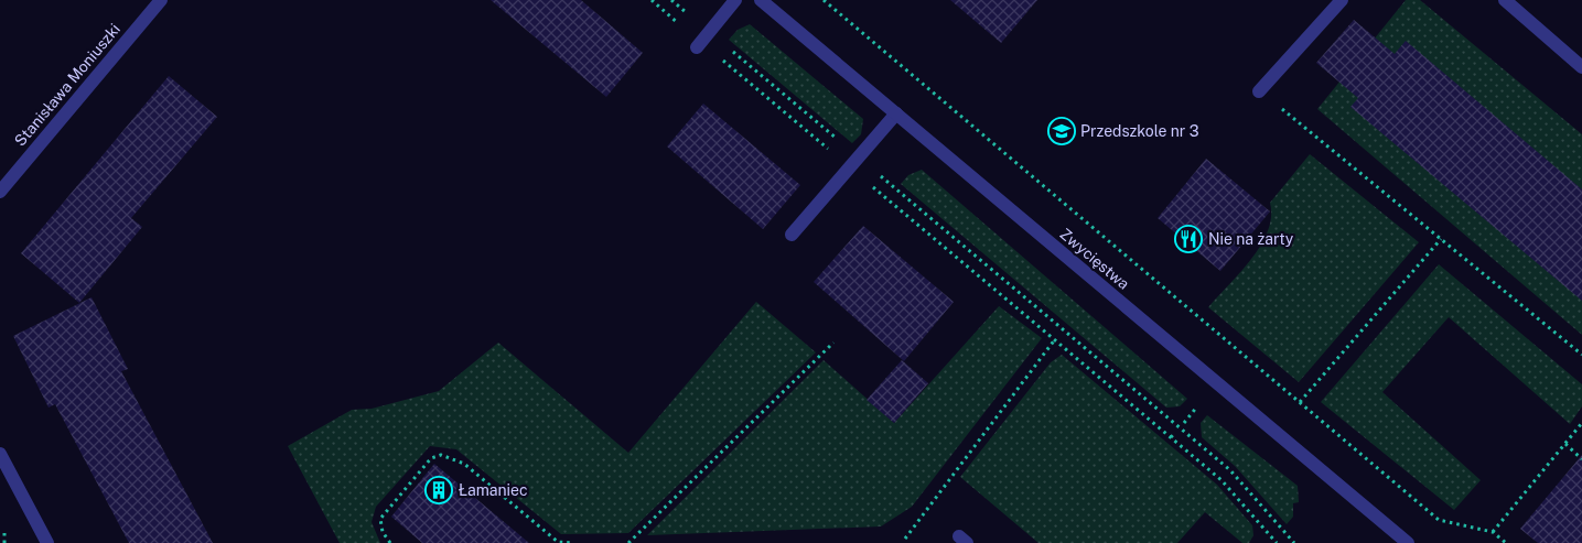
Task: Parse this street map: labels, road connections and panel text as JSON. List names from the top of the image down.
{
  "streets": {
    "street": ["Stanisława Moniuszki", "Zwycięstwa"]
  },
  "places": {
    "school or university": ["Przedszkole nr 3"],
    "restaurant": ["Nie na żarty"],
    "building": ["Łamaniec"]
  }
}
